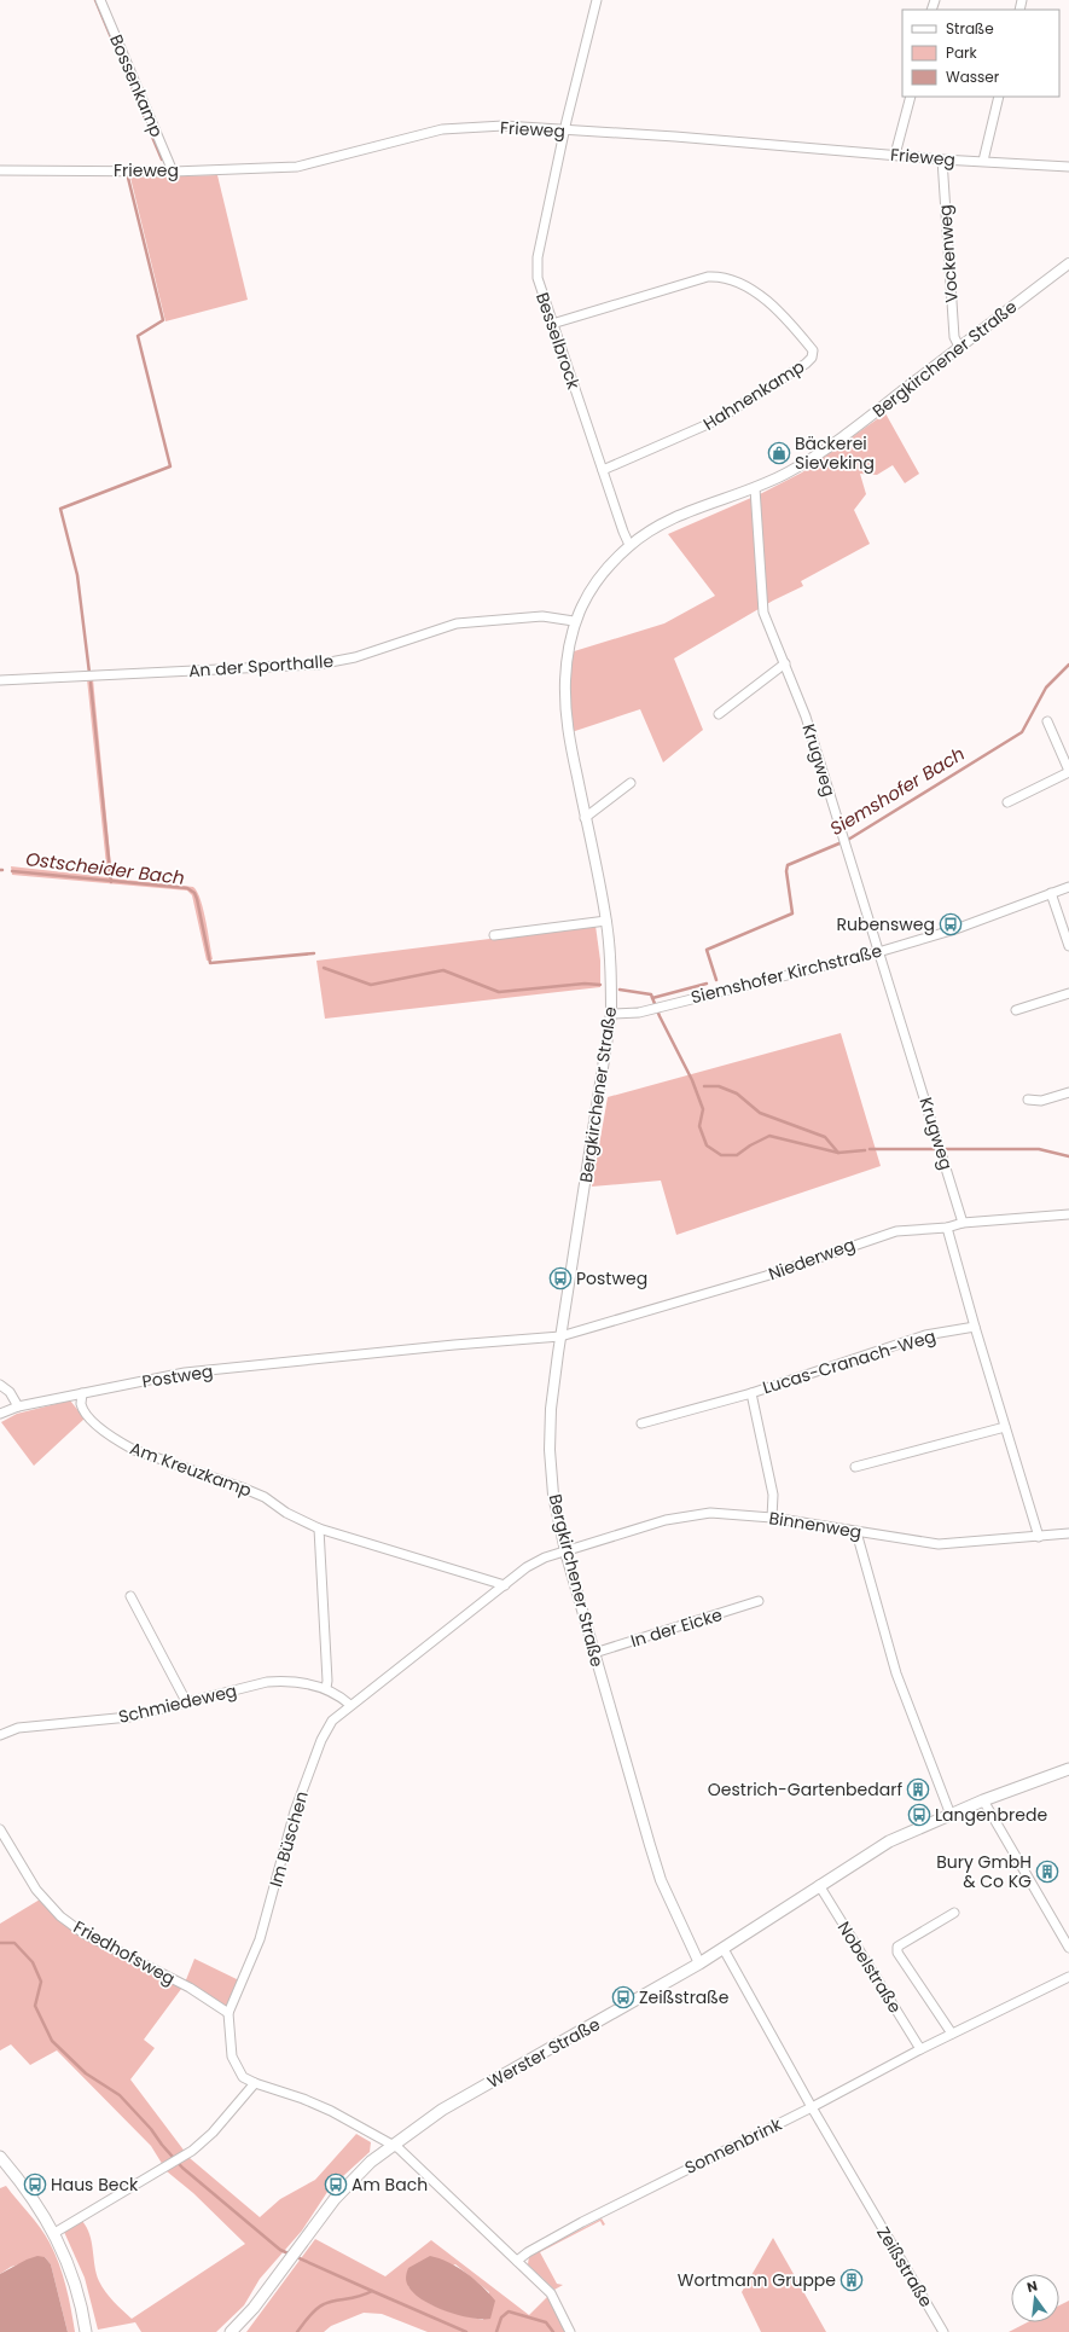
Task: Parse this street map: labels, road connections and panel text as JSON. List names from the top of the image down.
{
  "streets": {
    "main road": ["Werster Straße"],
    "street": [
      "Bossenkamp",
      "Frieweg",
      "Vockenweg",
      "Besselbrock",
      "Bergkirchener Straße",
      "Hahnenkamp",
      "An der Sporthalle",
      "Krugweg",
      "Siemshofer Kirchstraße",
      "Niederweg",
      "Lucas-Cranach-Weg",
      "Postweg",
      "Am Kreuzkamp",
      "Binnenweg",
      "In der Eicke",
      "Schmiedeweg",
      "Im Büschen",
      "Friedhofsweg",
      "Nobelstraße",
      "Sonnenbrink",
      "Zeißstraße"
    ]
  },
  "crossings": [
    ["Bossenkamp", "Frieweg"],
    ["Frieweg", "Vockenweg"],
    ["Frieweg", "Besselbrock"],
    ["Vockenweg", "Bergkirchener Straße"],
    ["Besselbrock", "Bergkirchener Straße"],
    ["Besselbrock", "Hahnenkamp"],
    ["Bergkirchener Straße", "An der Sporthalle"],
    ["Bergkirchener Straße", "Krugweg"],
    ["Bergkirchener Straße", "Siemshofer Kirchstraße"],
    ["Bergkirchener Straße", "Niederweg"],
    ["Bergkirchener Straße", "Postweg"],
    ["Bergkirchener Straße", "Binnenweg"],
    ["Bergkirchener Straße", "In der Eicke"],
    ["Bergkirchener Straße", "Im Büschen"],
    ["Bergkirchener Straße", "Werster Straße"],
    ["Krugweg", "Siemshofer Kirchstraße"],
    ["Krugweg", "Niederweg"],
    ["Niederweg", "Postweg"],
    ["Lucas-Cranach-Weg", "Binnenweg"],
    ["Postweg", "Am Kreuzkamp"],
    ["Am Kreuzkamp", "Im Büschen"],
    ["Binnenweg", "Im Büschen"],
    ["Schmiedeweg", "Im Büschen"],
    ["Im Büschen", "Friedhofsweg"],
    ["Im Büschen", "Werster Straße"],
    ["Nobelstraße", "Werster Straße"],
    ["Nobelstraße", "Sonnenbrink"],
    ["Werster Straße", "Zeißstraße"],
    ["Sonnenbrink", "Zeißstraße"]
  ],
  "water": ["Siemshofer Bach", "Ostscheider Bach"],
  "places": {
    "shop": ["Bäckerei Sieveking"],
    "bus stop": [
      "Rubensweg",
      "Postweg",
      "Langenbrede",
      "Zeißstraße",
      "Haus Beck",
      "Am Bach"
    ],
    "building": ["Oestrich-Gartenbedarf", "Bury GmbH & Co KG", "Wortmann Gruppe"]
  },
  "legend": ["Straße", "Park", "Wasser"],
  "north": "top"
}
